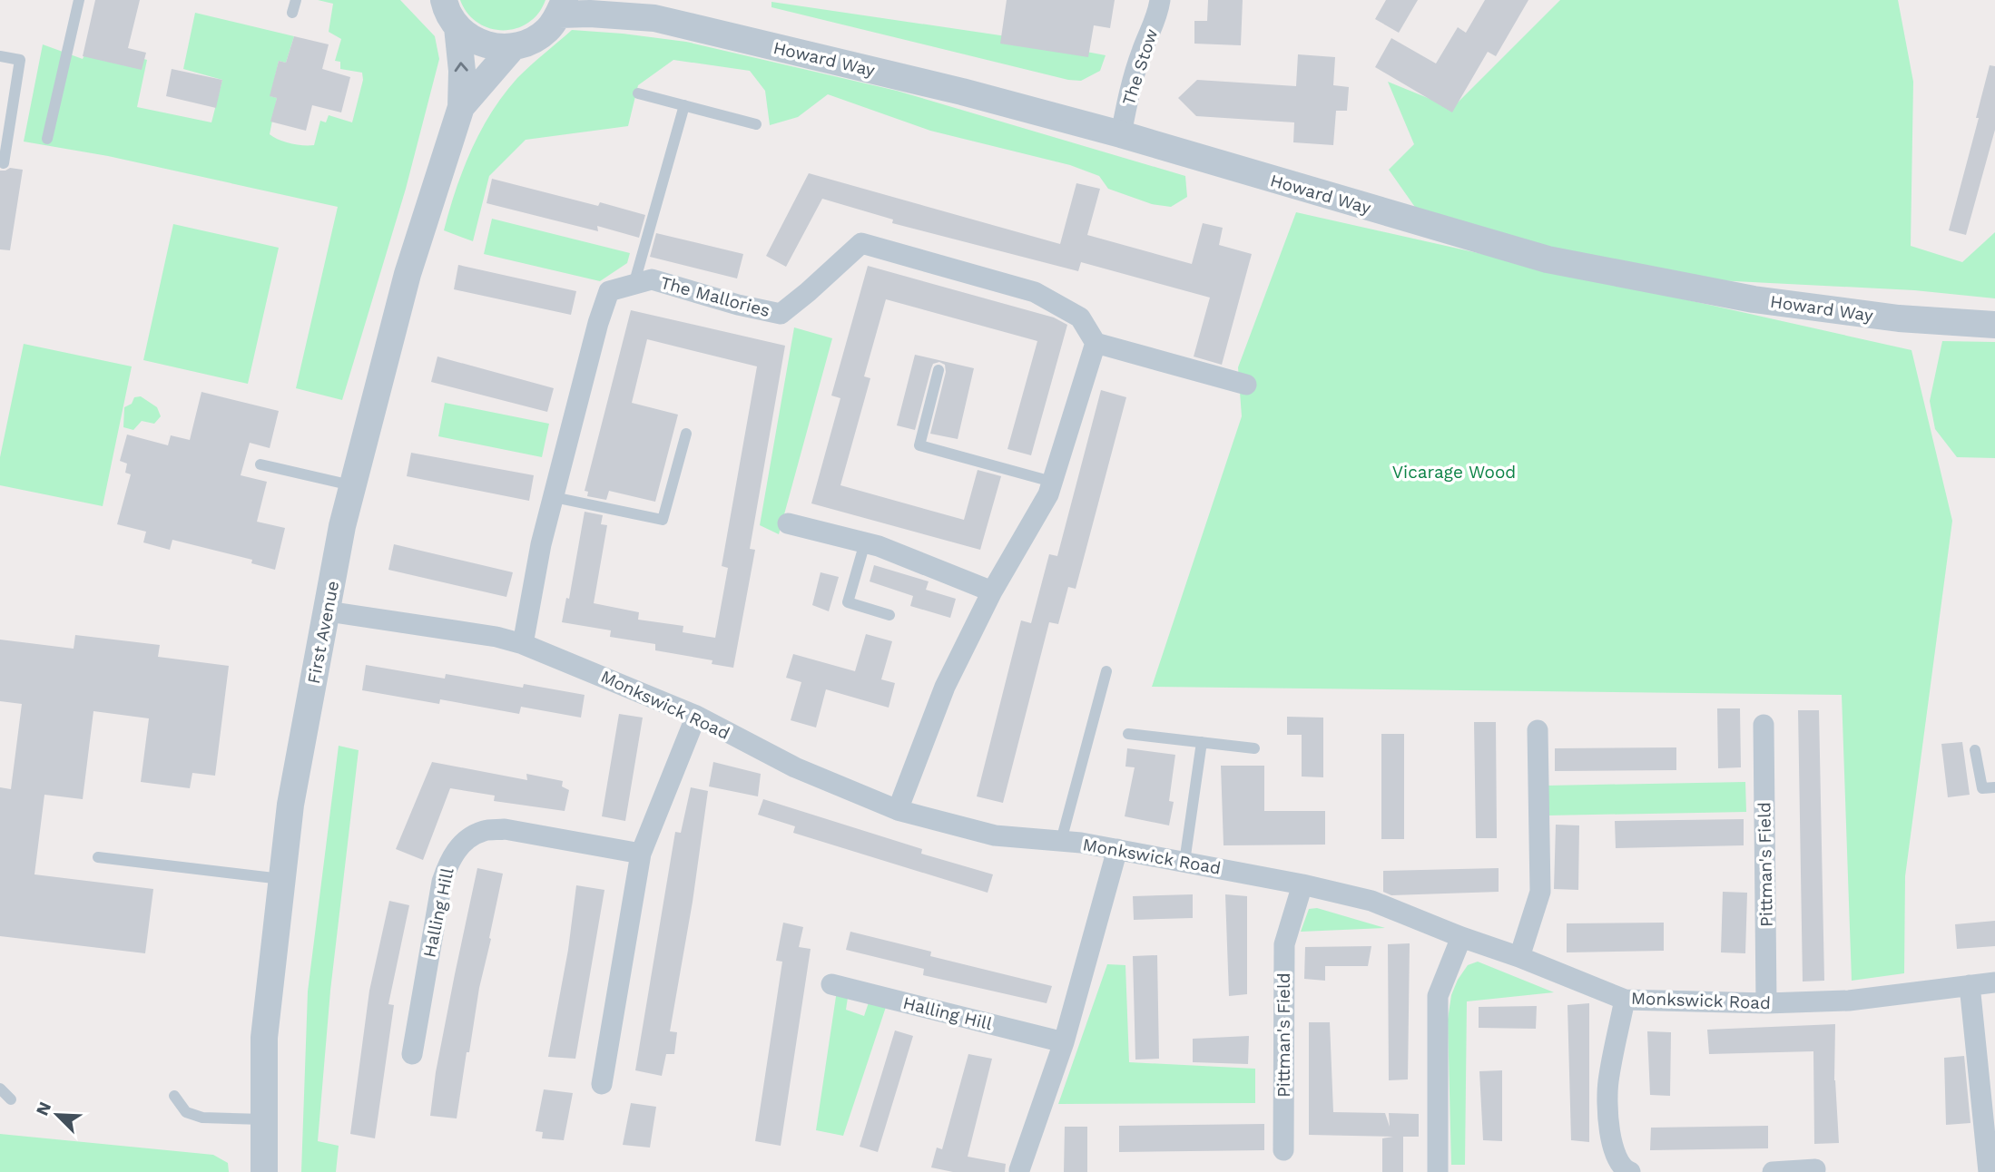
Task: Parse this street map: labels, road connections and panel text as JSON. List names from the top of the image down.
{
  "streets": {
    "street": [
      "Howard Way",
      "The Stow",
      "The Mallories",
      "First Avenue",
      "Monkswick Road",
      "Pittman's Field",
      "Halling Hill"
    ]
  },
  "crossings": [
    ["Howard Way", "The Stow"],
    ["The Mallories", "Monkswick Road"],
    ["First Avenue", "Monkswick Road"],
    ["Monkswick Road", "Pittman's Field"]
  ],
  "parks": ["Vicarage Wood"],
  "north": "top left"
}
